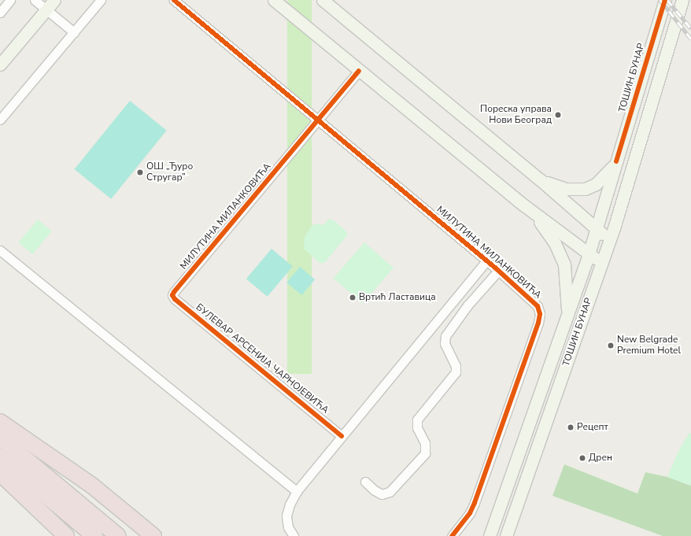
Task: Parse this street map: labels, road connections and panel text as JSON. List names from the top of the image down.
{
  "streets": {
    "main road": ["ТОШИН БУНАР"],
    "street": ["МИЛУТИНА МИЛАНКОВИЋА", "БУЛЕВАР АРСЕНИЈА ЧАРНОЈЕВИЋА"]
  },
  "crossings": [
    ["МИЛУТИНА МИЛАНКОВИЋА", "БУЛЕВАР АРСЕНИЈА ЧАРНОЈЕВИЋА"]
  ],
  "places": [
    "Пореска управа Нови Београд",
    "ОШ „Ђуро Стругар”",
    "Вртић Ластавица",
    "New Belgrade Premium Hotel",
    "Рецепт",
    "Дрен"
  ]
}
